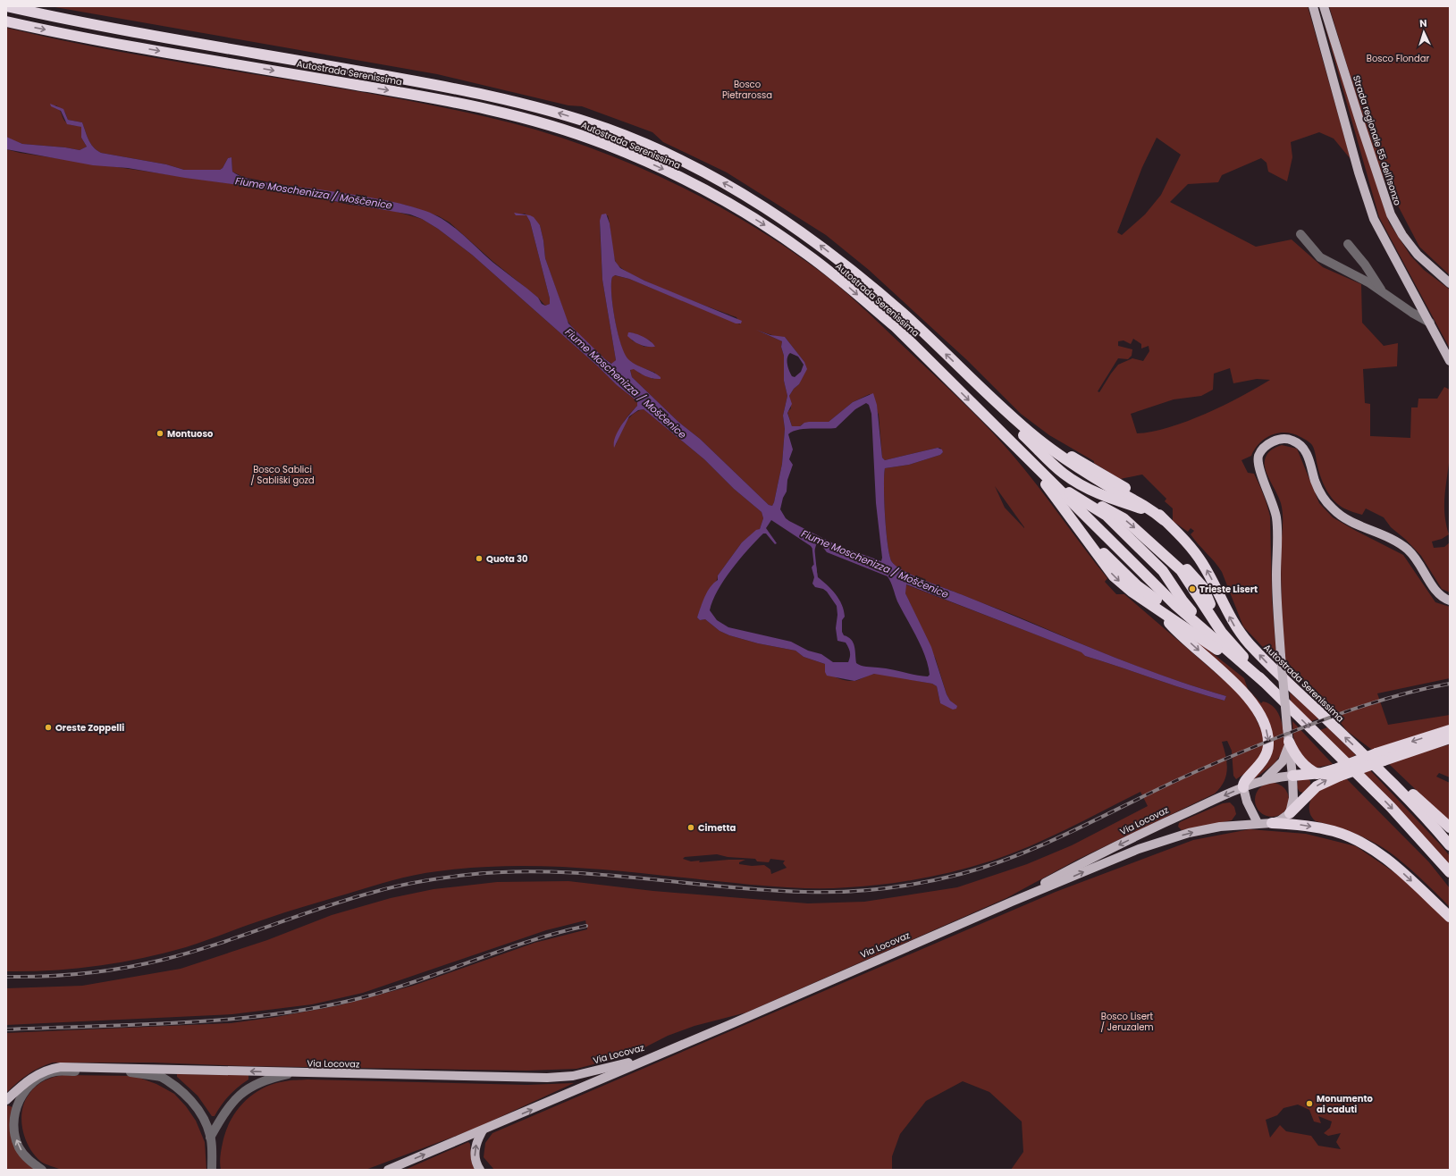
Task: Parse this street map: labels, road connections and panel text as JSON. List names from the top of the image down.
{
  "streets": {
    "highway": ["Autostrada Serenissima"],
    "main road": ["Strada regionale 55 dell'Isonzo", "Via Locovaz"]
  },
  "water": ["Fiume Moschenizza / Moščenice"],
  "parks": [
    "Bosco Flondar",
    "Bosco Pietrarossa",
    "Bosco Sablici / Sabliški gozd",
    "Bosco Lisert / Jeruzalem"
  ],
  "places": [
    "Montuoso",
    "Quota 30",
    "Trieste Lisert",
    "Oreste Zoppelli",
    "Cimetta",
    "Monumento ai caduti"
  ],
  "north": "top"
}
